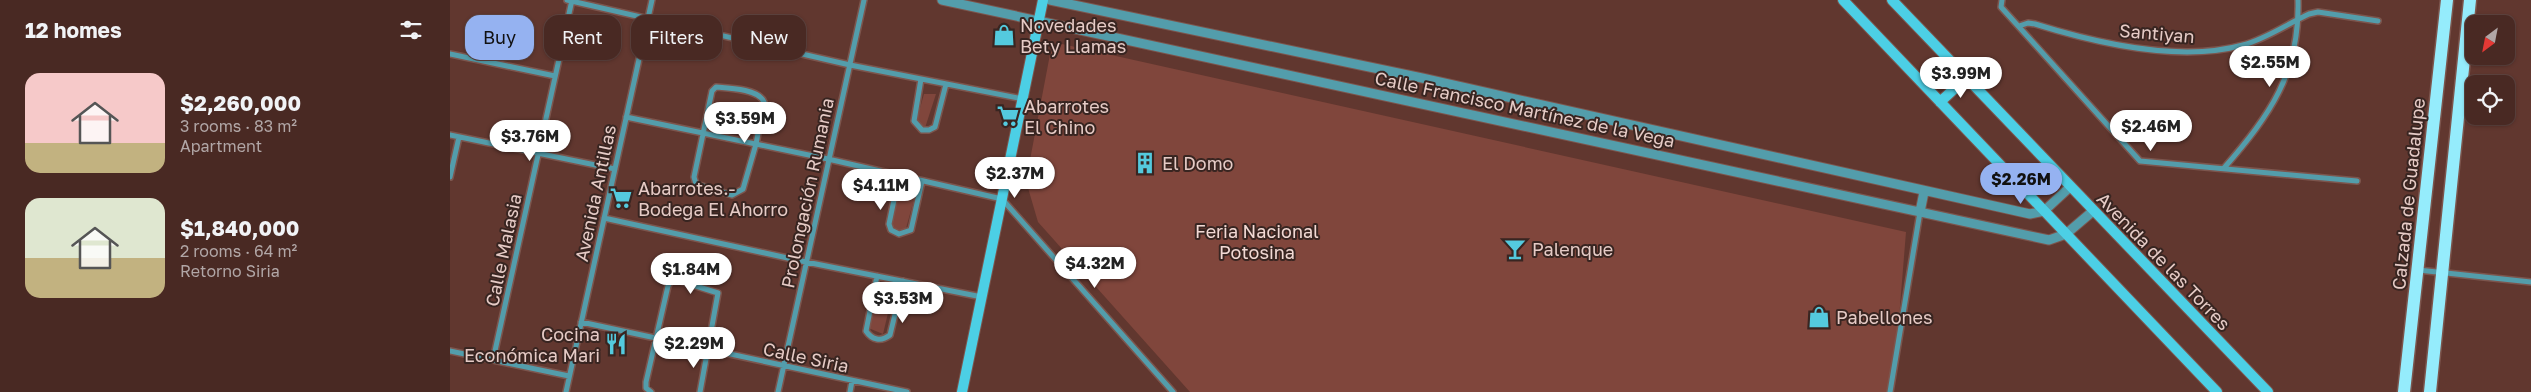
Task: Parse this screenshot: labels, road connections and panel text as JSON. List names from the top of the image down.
{
  "streets": {
    "main road": ["Calzada de Guadalupe", "Avenida de las Torres"],
    "street": [
      "Santiyan",
      "Calle Francisco Martínez de la Vega",
      "Avenida Antillas",
      "Prolongación Rumania",
      "Calle Malasia",
      "Calle Siria"
    ]
  },
  "crossings": [
    ["Calle Francisco Martínez de la Vega", "Avenida de las Torres"],
    ["Avenida Antillas", "Calle Siria"],
    ["Prolongación Rumania", "Calle Siria"]
  ],
  "parks": ["Feria Nacional Potosina"],
  "places": {
    "shop": ["Novedades Bety Llamas", "Pabellones"],
    "supermarket": ["Abarrotes El Chino", "Abarrotes.- Bodega El Ahorro"],
    "building": ["El Domo"],
    "bar": ["Palenque"],
    "restaurant": ["Cocina Económica Mari"]
  },
  "north": "bottom left",
  "page": {
    "heading": "12 homes",
    "chip": [
      "Buy",
      "Rent",
      "Filters",
      "New"
    ],
    "price": [
      "$2.55M",
      "$3.99M",
      "$3.59M",
      "$2.46M",
      "$3.76M",
      "$2.37M",
      "$2.26M",
      "$4.11M",
      "$4.32M",
      "$1.84M",
      "$3.53M",
      "$2.29M"
    ],
    "list": [
      {
        "name": "$2,260,000",
        "note": "3 rooms · 83 m² · Apartment"
      },
      {
        "name": "$1,840,000",
        "note": "2 rooms · 64 m² · Retorno Siria"
      }
    ]
  }
}
